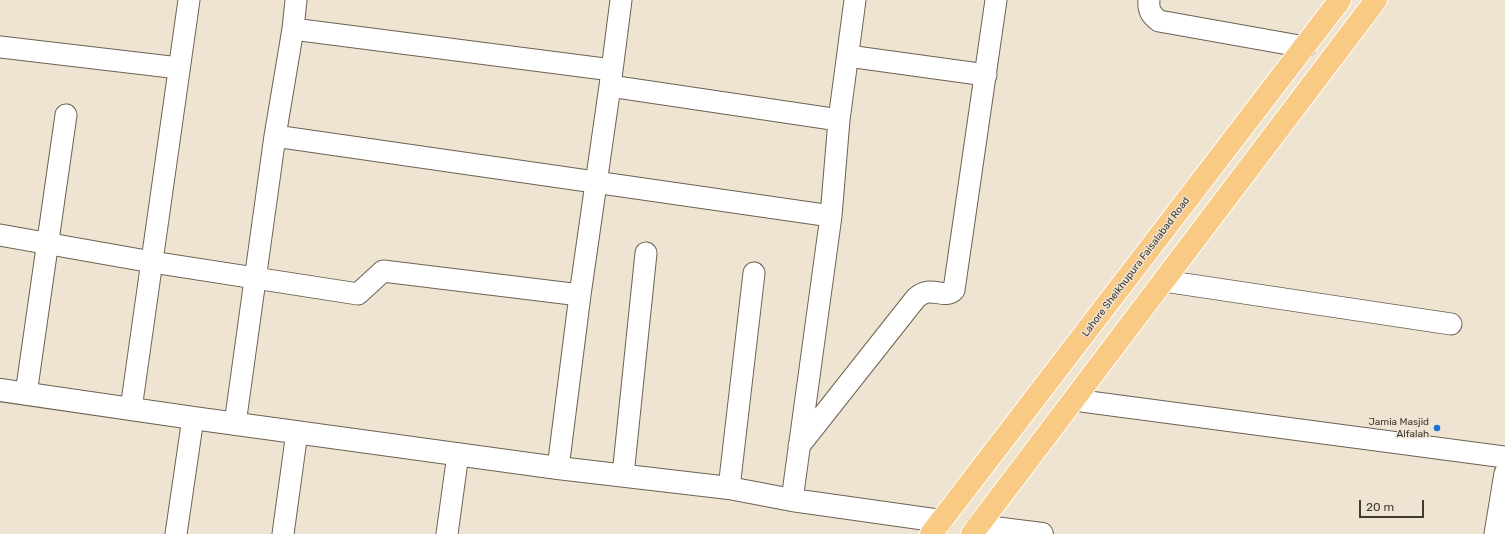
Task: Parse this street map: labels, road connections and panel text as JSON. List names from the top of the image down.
{
  "streets": {
    "highway": ["Lahore Sheikhupura Faisalabad Road"]
  },
  "places": ["Jamia Masjid Alfalah"],
  "scale_bar": "20 m"
}
